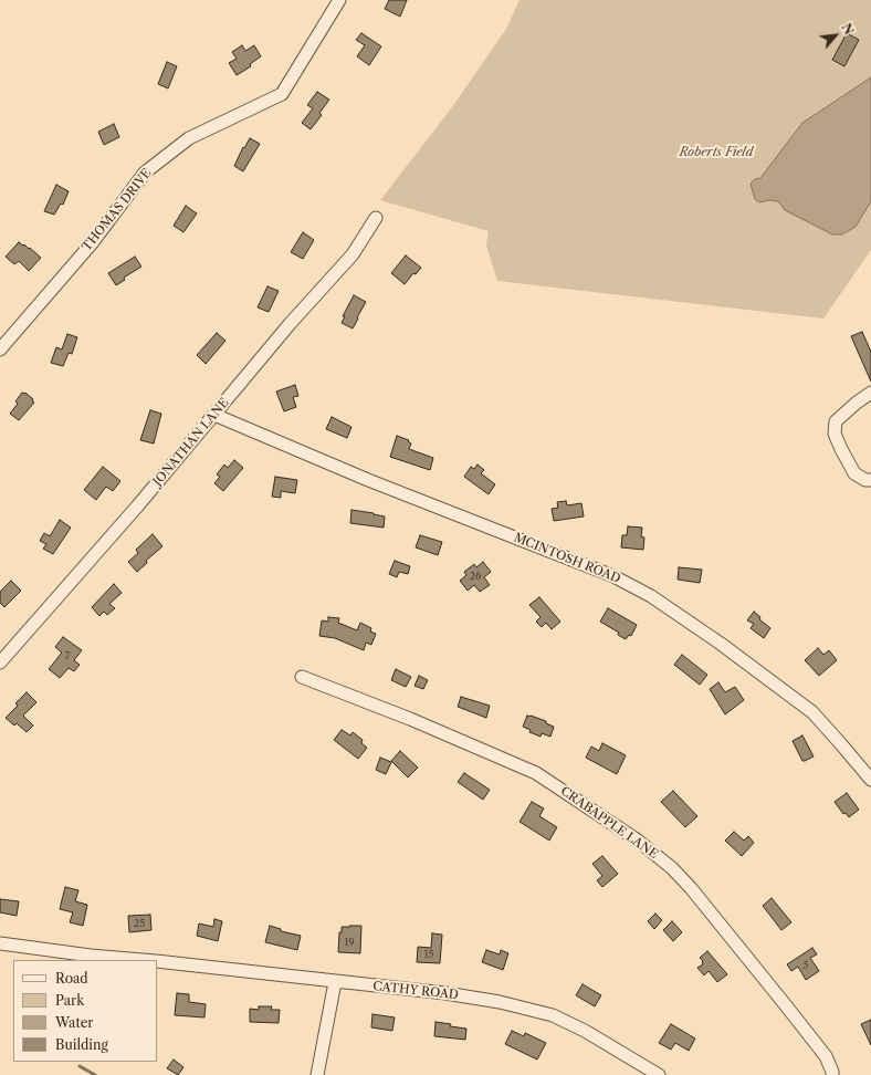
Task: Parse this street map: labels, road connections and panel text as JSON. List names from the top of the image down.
{
  "streets": {
    "street": [
      "THOMAS DRIVE",
      "JONATHAN LANE",
      "MCINTOSH ROAD",
      "CRABAPPLE LANE",
      "CATHY ROAD"
    ]
  },
  "crossings": [
    ["JONATHAN LANE", "MCINTOSH ROAD"]
  ],
  "parks": ["Roberts Field"],
  "house_numbers": [
    "26",
    "7",
    "25",
    "19",
    "15",
    "5"
  ],
  "legend": [
    "Road",
    "Park",
    "Water",
    "Building"
  ],
  "north": "top right"
}
